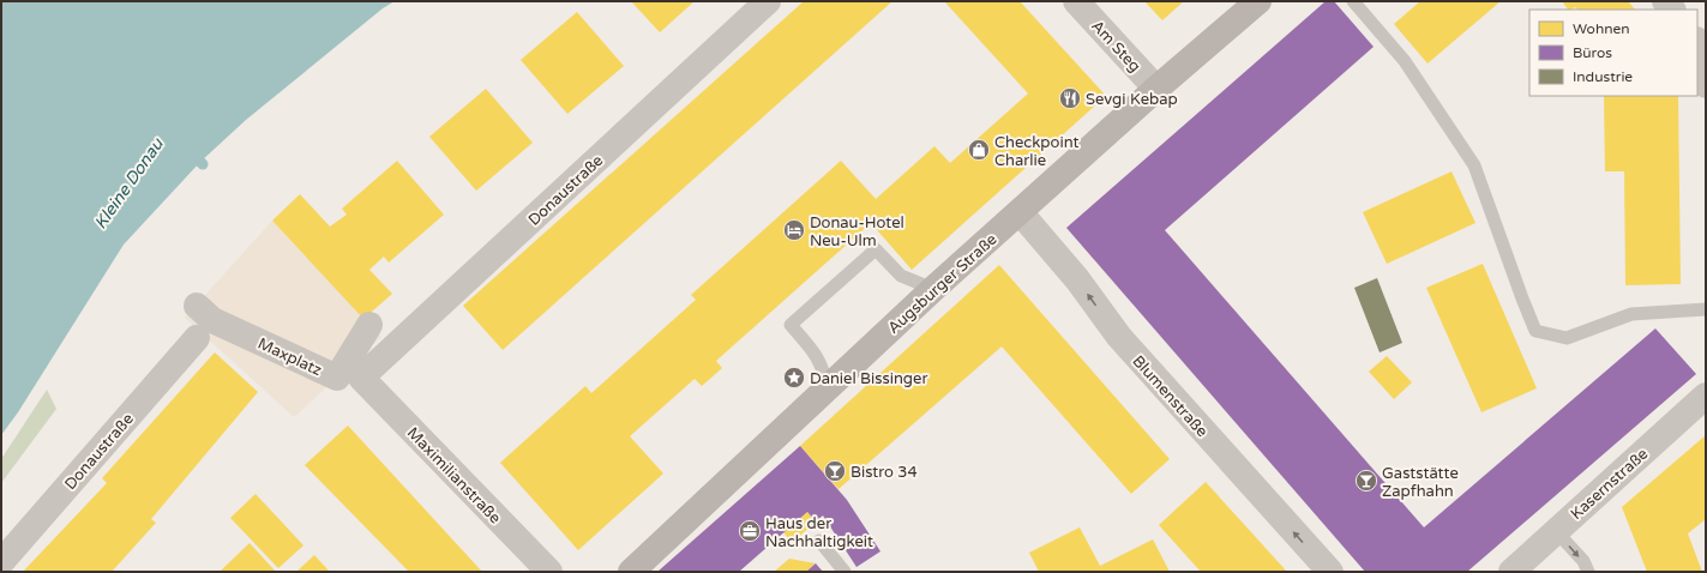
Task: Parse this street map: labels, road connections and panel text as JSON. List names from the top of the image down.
{
  "streets": {
    "street": [
      "Am Steg",
      "Donaustraße",
      "Augsburger Straße",
      "Maxplatz",
      "Blumenstraße",
      "Maximilianstraße",
      "Kasernstraße"
    ]
  },
  "crossings": [
    ["Am Steg", "Augsburger Straße"],
    ["Donaustraße", "Maxplatz"],
    ["Donaustraße", "Maximilianstraße"],
    ["Augsburger Straße", "Blumenstraße"]
  ],
  "one_way": ["Blumenstraße"],
  "water": ["Kleine Donau"],
  "places": {
    "restaurant": ["Sevgi Kebap"],
    "shop": ["Checkpoint Charlie"],
    "hotel": ["Donau-Hotel Neu-Ulm"],
    "place": ["Daniel Bissinger"],
    "bar": ["Bistro 34", "Gaststätte Zapfhahn"],
    "office": ["Haus der Nachhaltigkeit"]
  },
  "legend": ["Wohnen", "Büros", "Industrie"]
}
